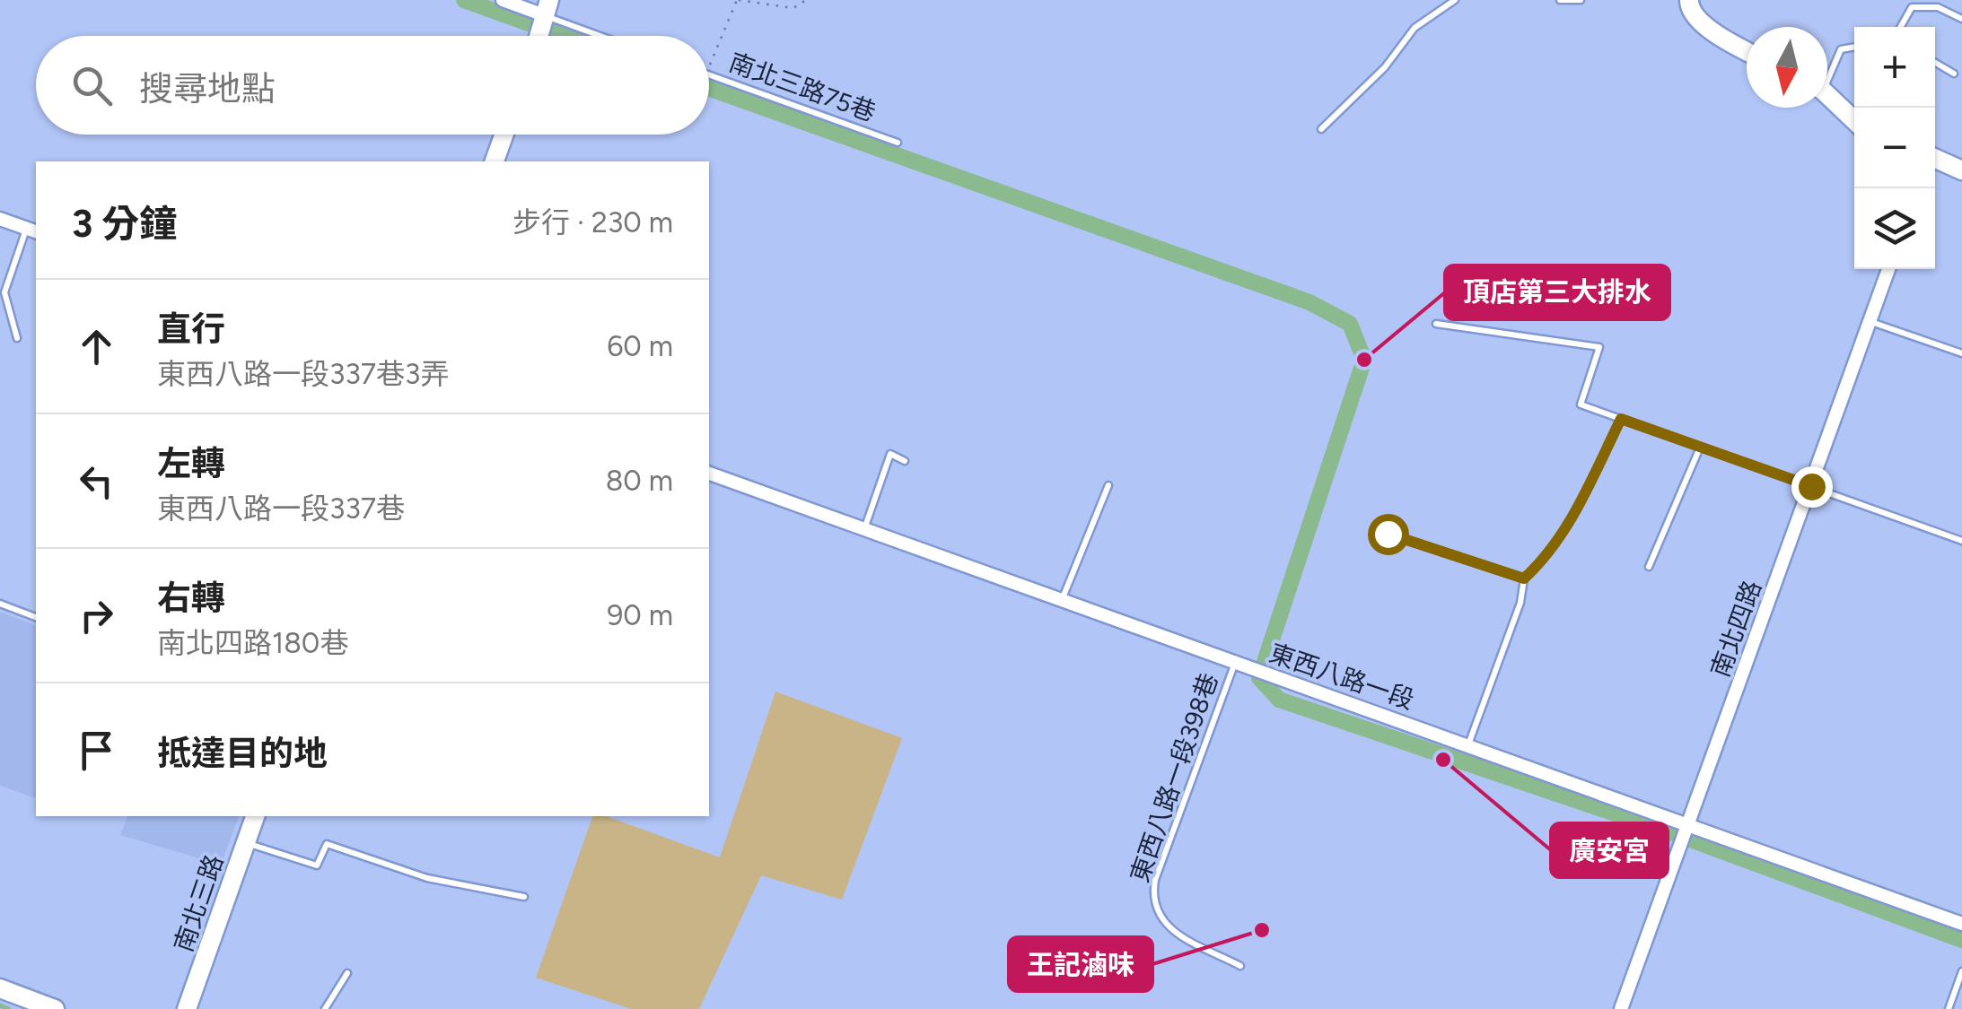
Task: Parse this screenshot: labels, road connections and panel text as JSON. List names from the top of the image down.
{
  "streets": {
    "street": ["南北四路", "東西八路一段", "南北三路"],
    "lane": ["南北三路75巷", "東西八路一段398巷"]
  },
  "crossings": [
    ["南北四路", "東西八路一段"],
    ["東西八路一段", "東西八路一段398巷"]
  ],
  "places": ["頂店第三大排水", "廣安宮", "王記滷味"],
  "north": "bottom",
  "page": {
    "map_buttons": ["+", "−"],
    "search": "搜尋地點",
    "heading": ["3 分鐘", "步行 · 230 m"],
    "list": [
      ["直行", "東西八路一段337巷3弄", "60 m"],
      ["左轉", "東西八路一段337巷", "80 m"],
      ["右轉", "南北四路180巷", "90 m"],
      "抵達目的地"
    ]
  }
}
